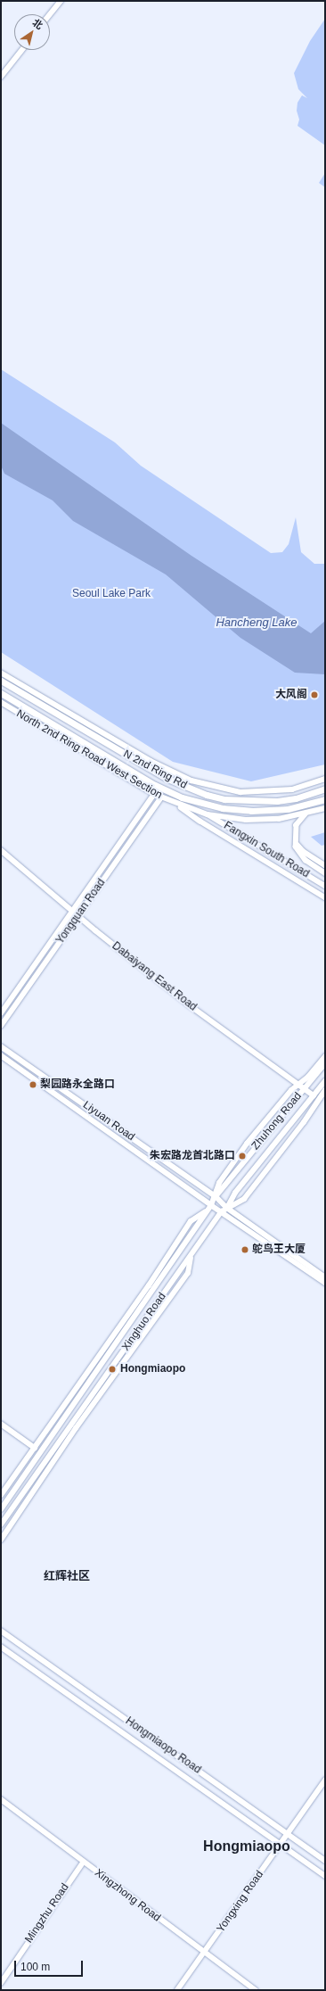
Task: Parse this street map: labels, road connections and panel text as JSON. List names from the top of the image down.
{
  "streets": {
    "highway": ["N 2nd Ring Rd"],
    "main road": [
      "North 2nd Ring Road West Section",
      "Fangxin South Road",
      "Yongquan Road",
      "Dabaiyang East Road",
      "Liyuan Road",
      "Zhuhong Road",
      "Xinghuo Road",
      "Hongmiaopo Road",
      "Xingzhong Road",
      "Yongxing Road",
      "Mingzhu Road"
    ]
  },
  "crossings": [
    ["North 2nd Ring Road West Section", "Fangxin South Road"],
    ["North 2nd Ring Road West Section", "Yongquan Road"],
    ["Yongquan Road", "Dabaiyang East Road"],
    ["Dabaiyang East Road", "Zhuhong Road"],
    ["Liyuan Road", "Zhuhong Road"],
    ["Liyuan Road", "Xinghuo Road"],
    ["Zhuhong Road", "Xinghuo Road"],
    ["Hongmiaopo Road", "Yongxing Road"],
    ["Xingzhong Road", "Yongxing Road"],
    ["Xingzhong Road", "Mingzhu Road"]
  ],
  "districts": ["红辉社区", "Hongmiaopo"],
  "water": ["Hancheng Lake"],
  "parks": ["Seoul Lake Park"],
  "places": [
    "大风阁",
    "梨园路永全路口",
    "朱宏路龙首北路口",
    "鸵鸟王大厦",
    "Hongmiaopo"
  ],
  "scale_bar": "100 m",
  "north": "top right"
}
